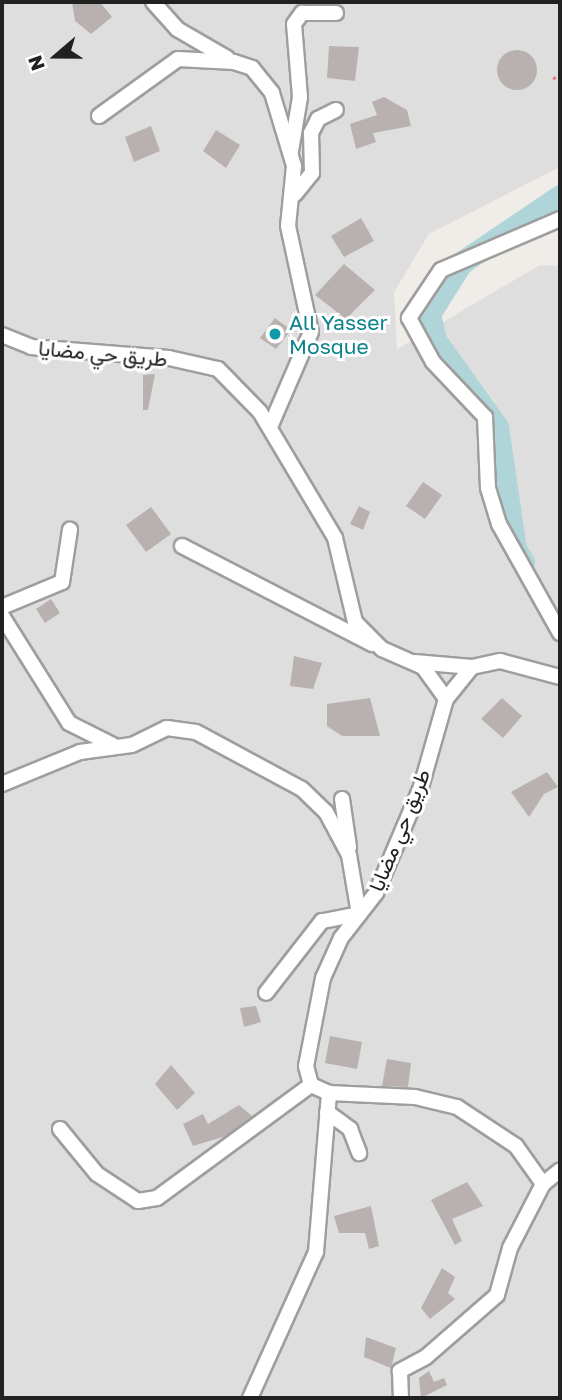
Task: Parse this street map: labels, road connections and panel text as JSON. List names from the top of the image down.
{
  "streets": {
    "street": ["طريق حي مضايا"]
  },
  "places": ["All Yasser Mosque"],
  "north": "left"
}
